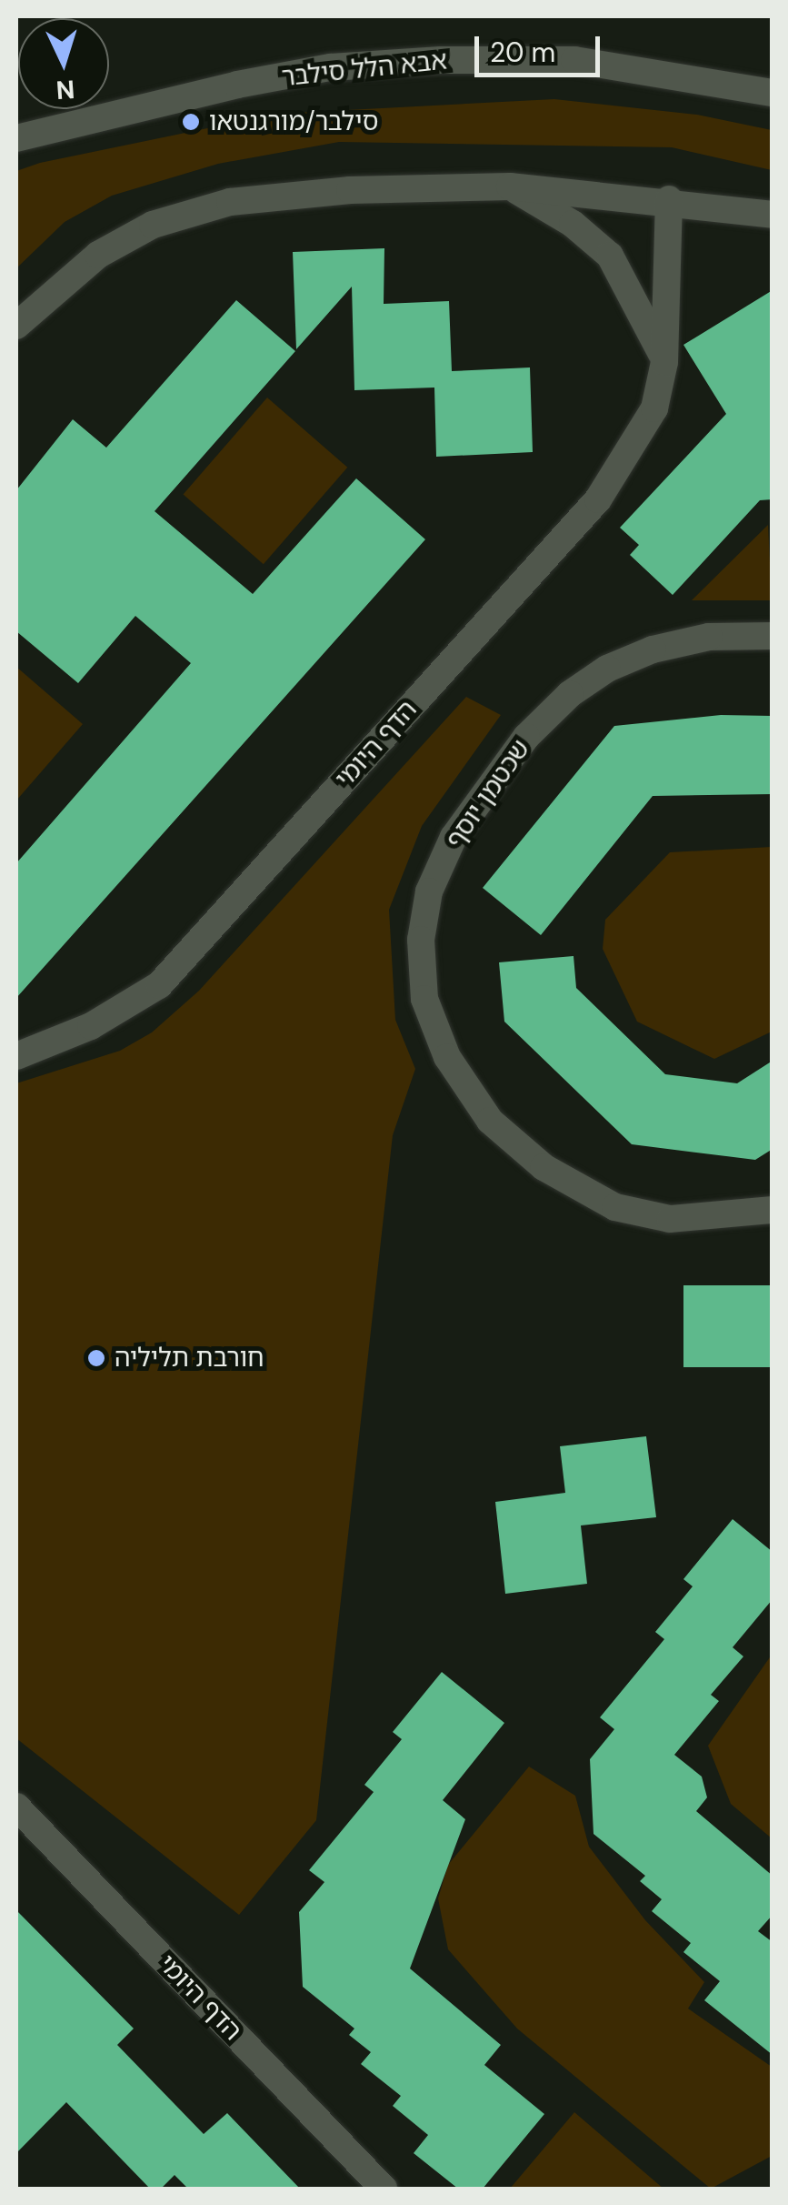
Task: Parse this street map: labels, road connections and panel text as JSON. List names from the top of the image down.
{
  "streets": {
    "street": ["אבא הלל סילבר", "הדף היומי", "שכטמן יוסף"]
  },
  "places": ["סילבר/מורגנטאו", "חורבת תליליה"],
  "scale_bar": "20 m",
  "north": "bottom"
}
